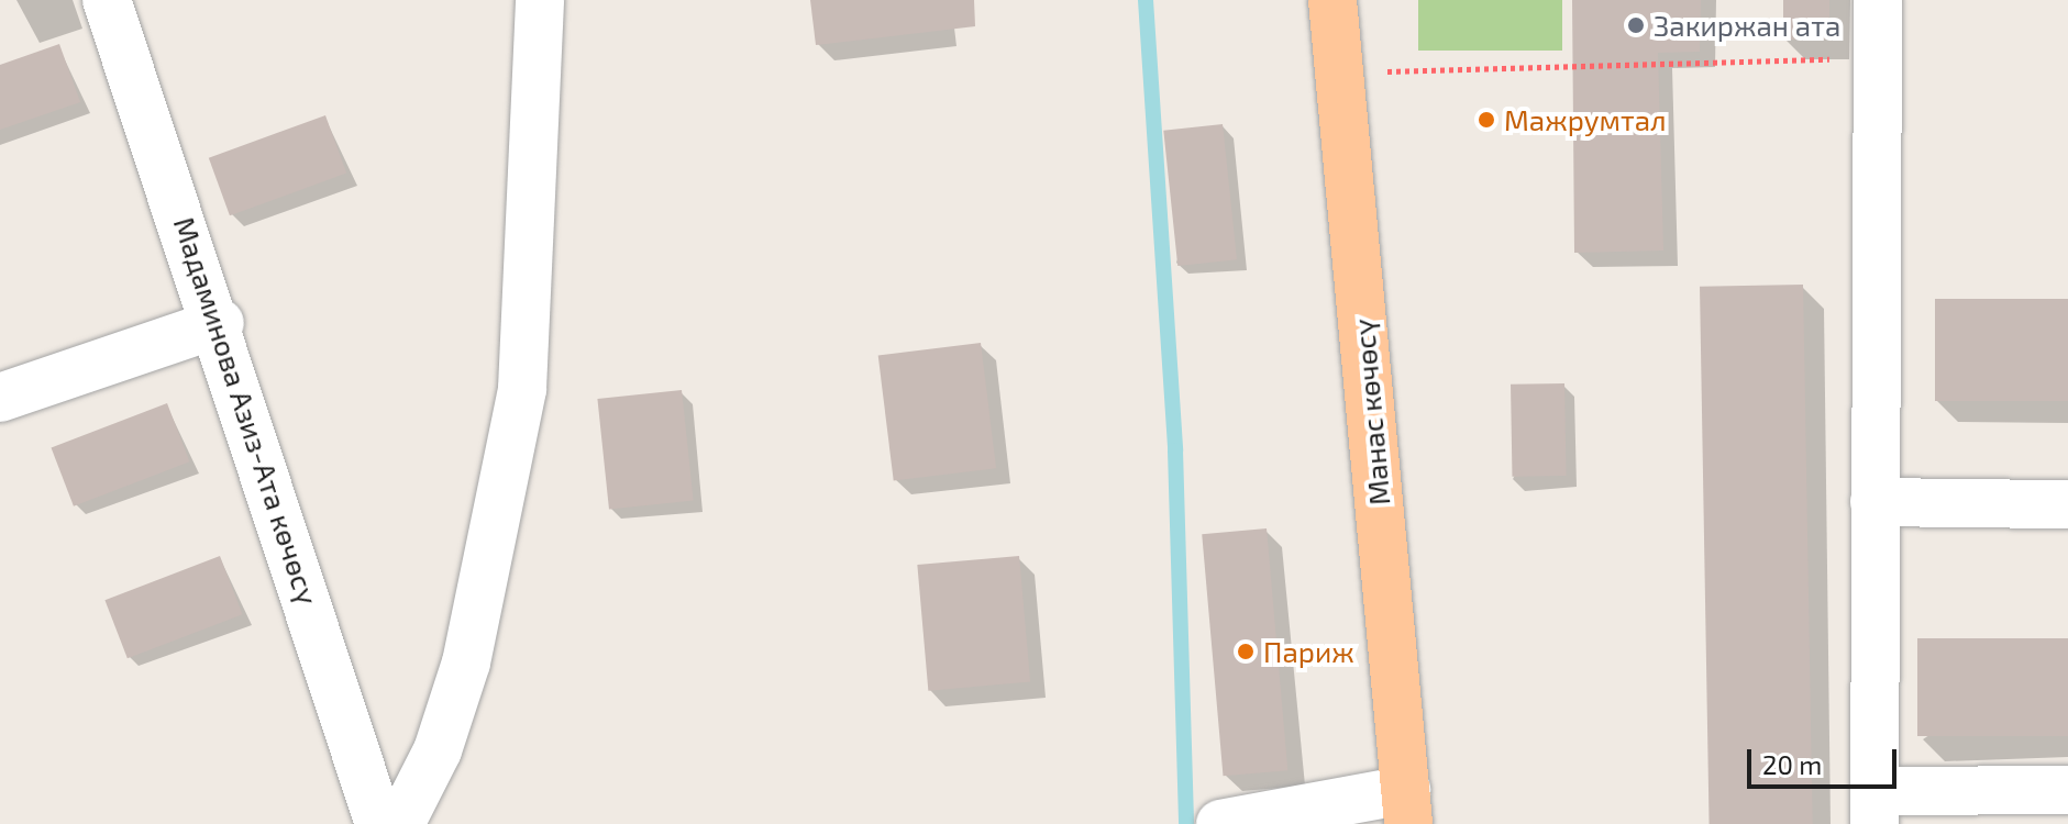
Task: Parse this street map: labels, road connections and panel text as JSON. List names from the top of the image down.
{
  "streets": {
    "main road": ["Манас көчөсү"],
    "street": ["Мадаминова Азиз-Ата көчөсү"]
  },
  "places": ["Закиржан ата", "Мажрумтал", "Париж"],
  "scale_bar": "20 m"
}
